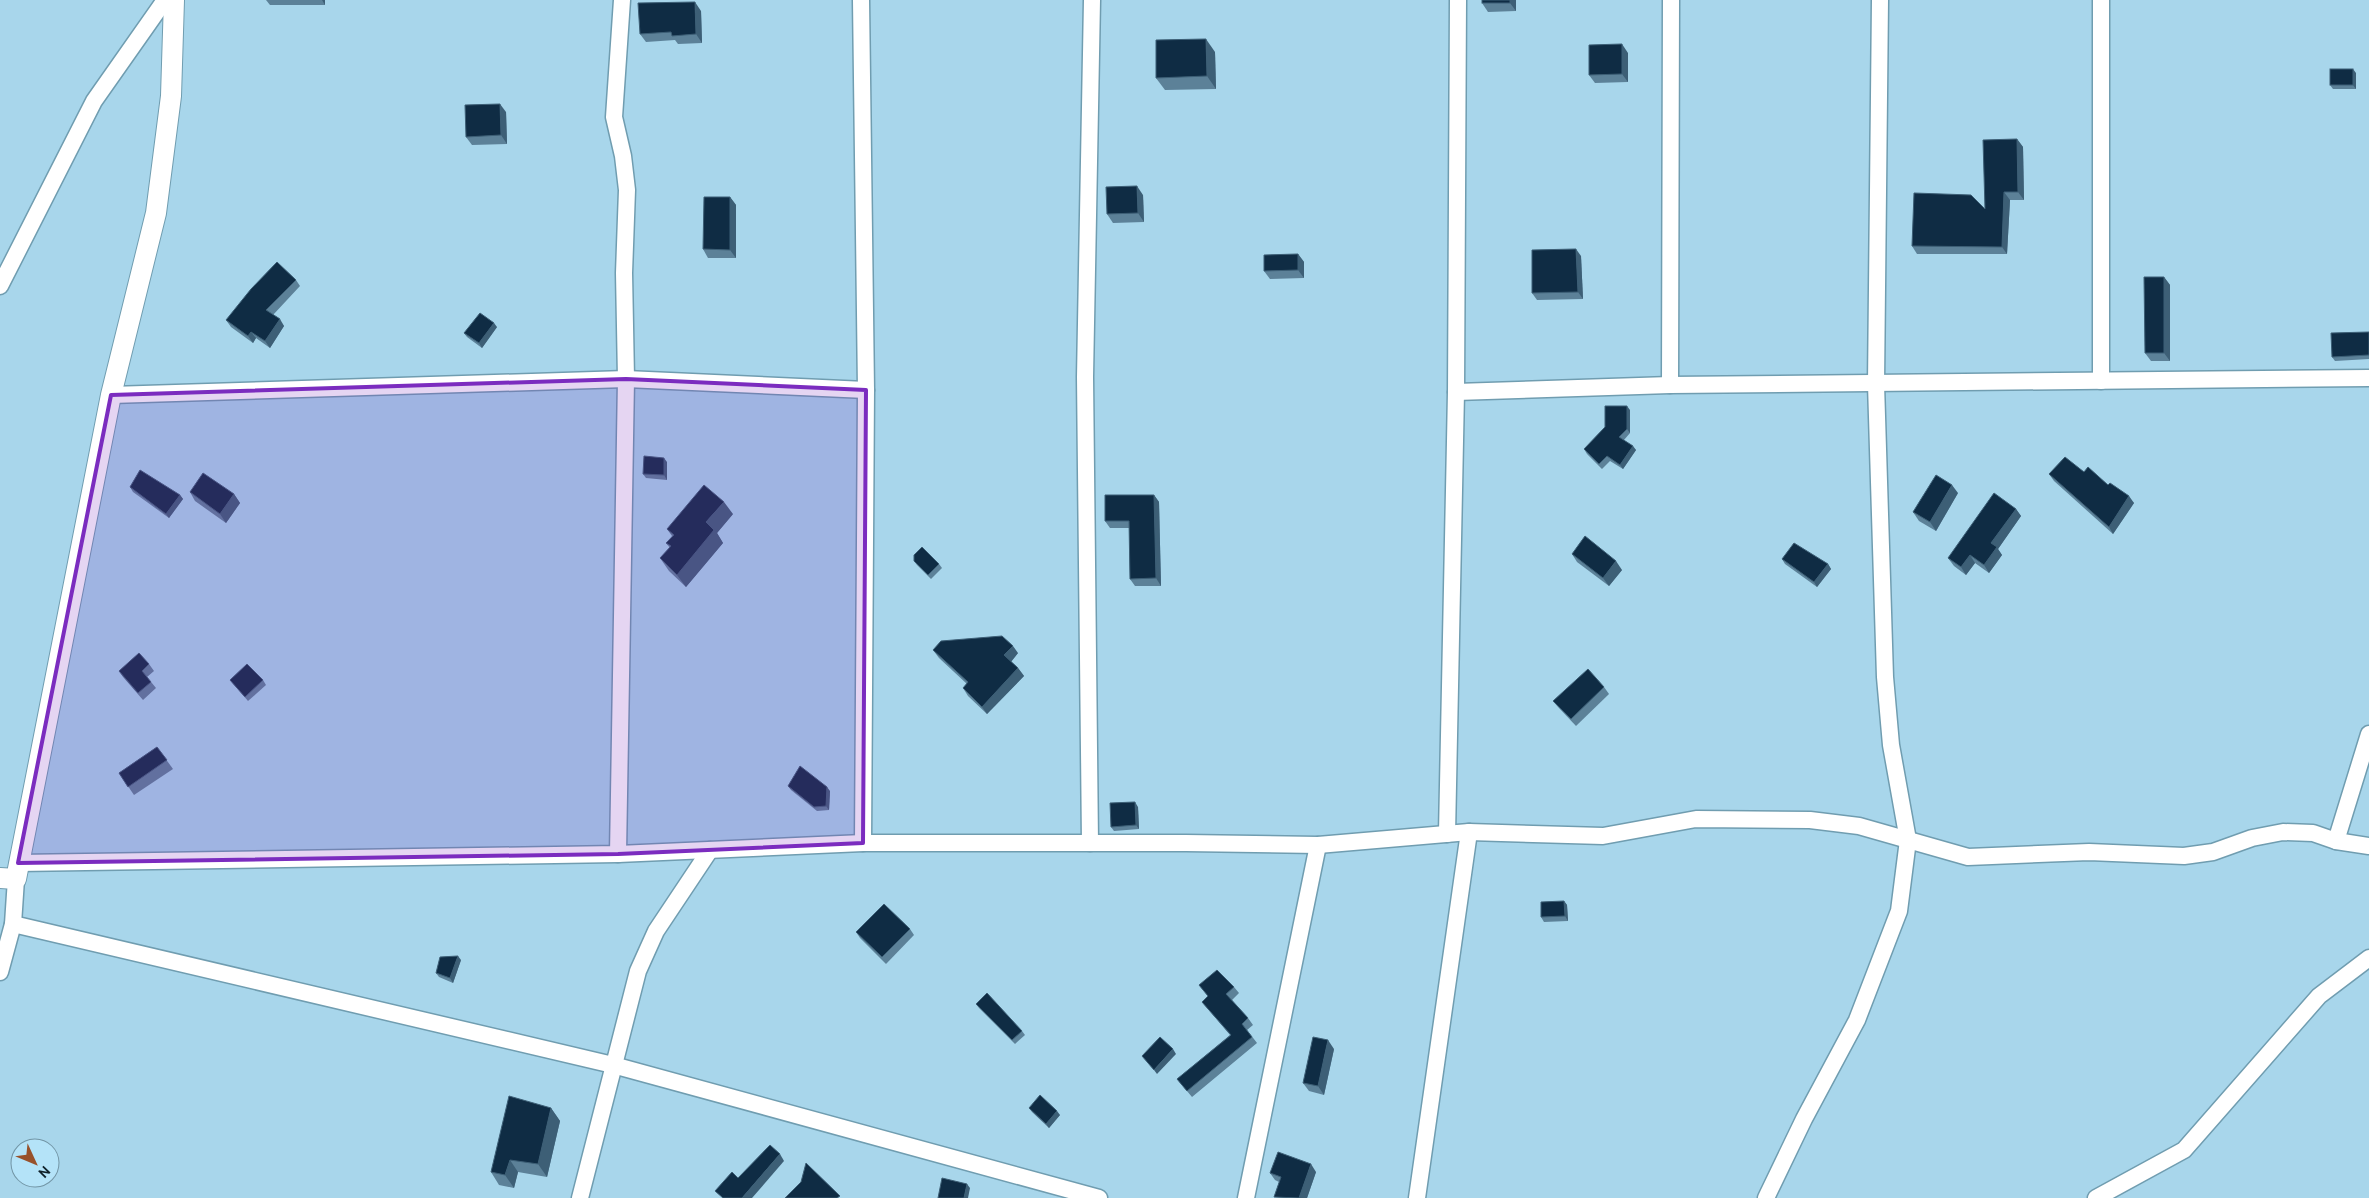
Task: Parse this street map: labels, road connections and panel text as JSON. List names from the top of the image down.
{
  "north": "bottom right"
}
